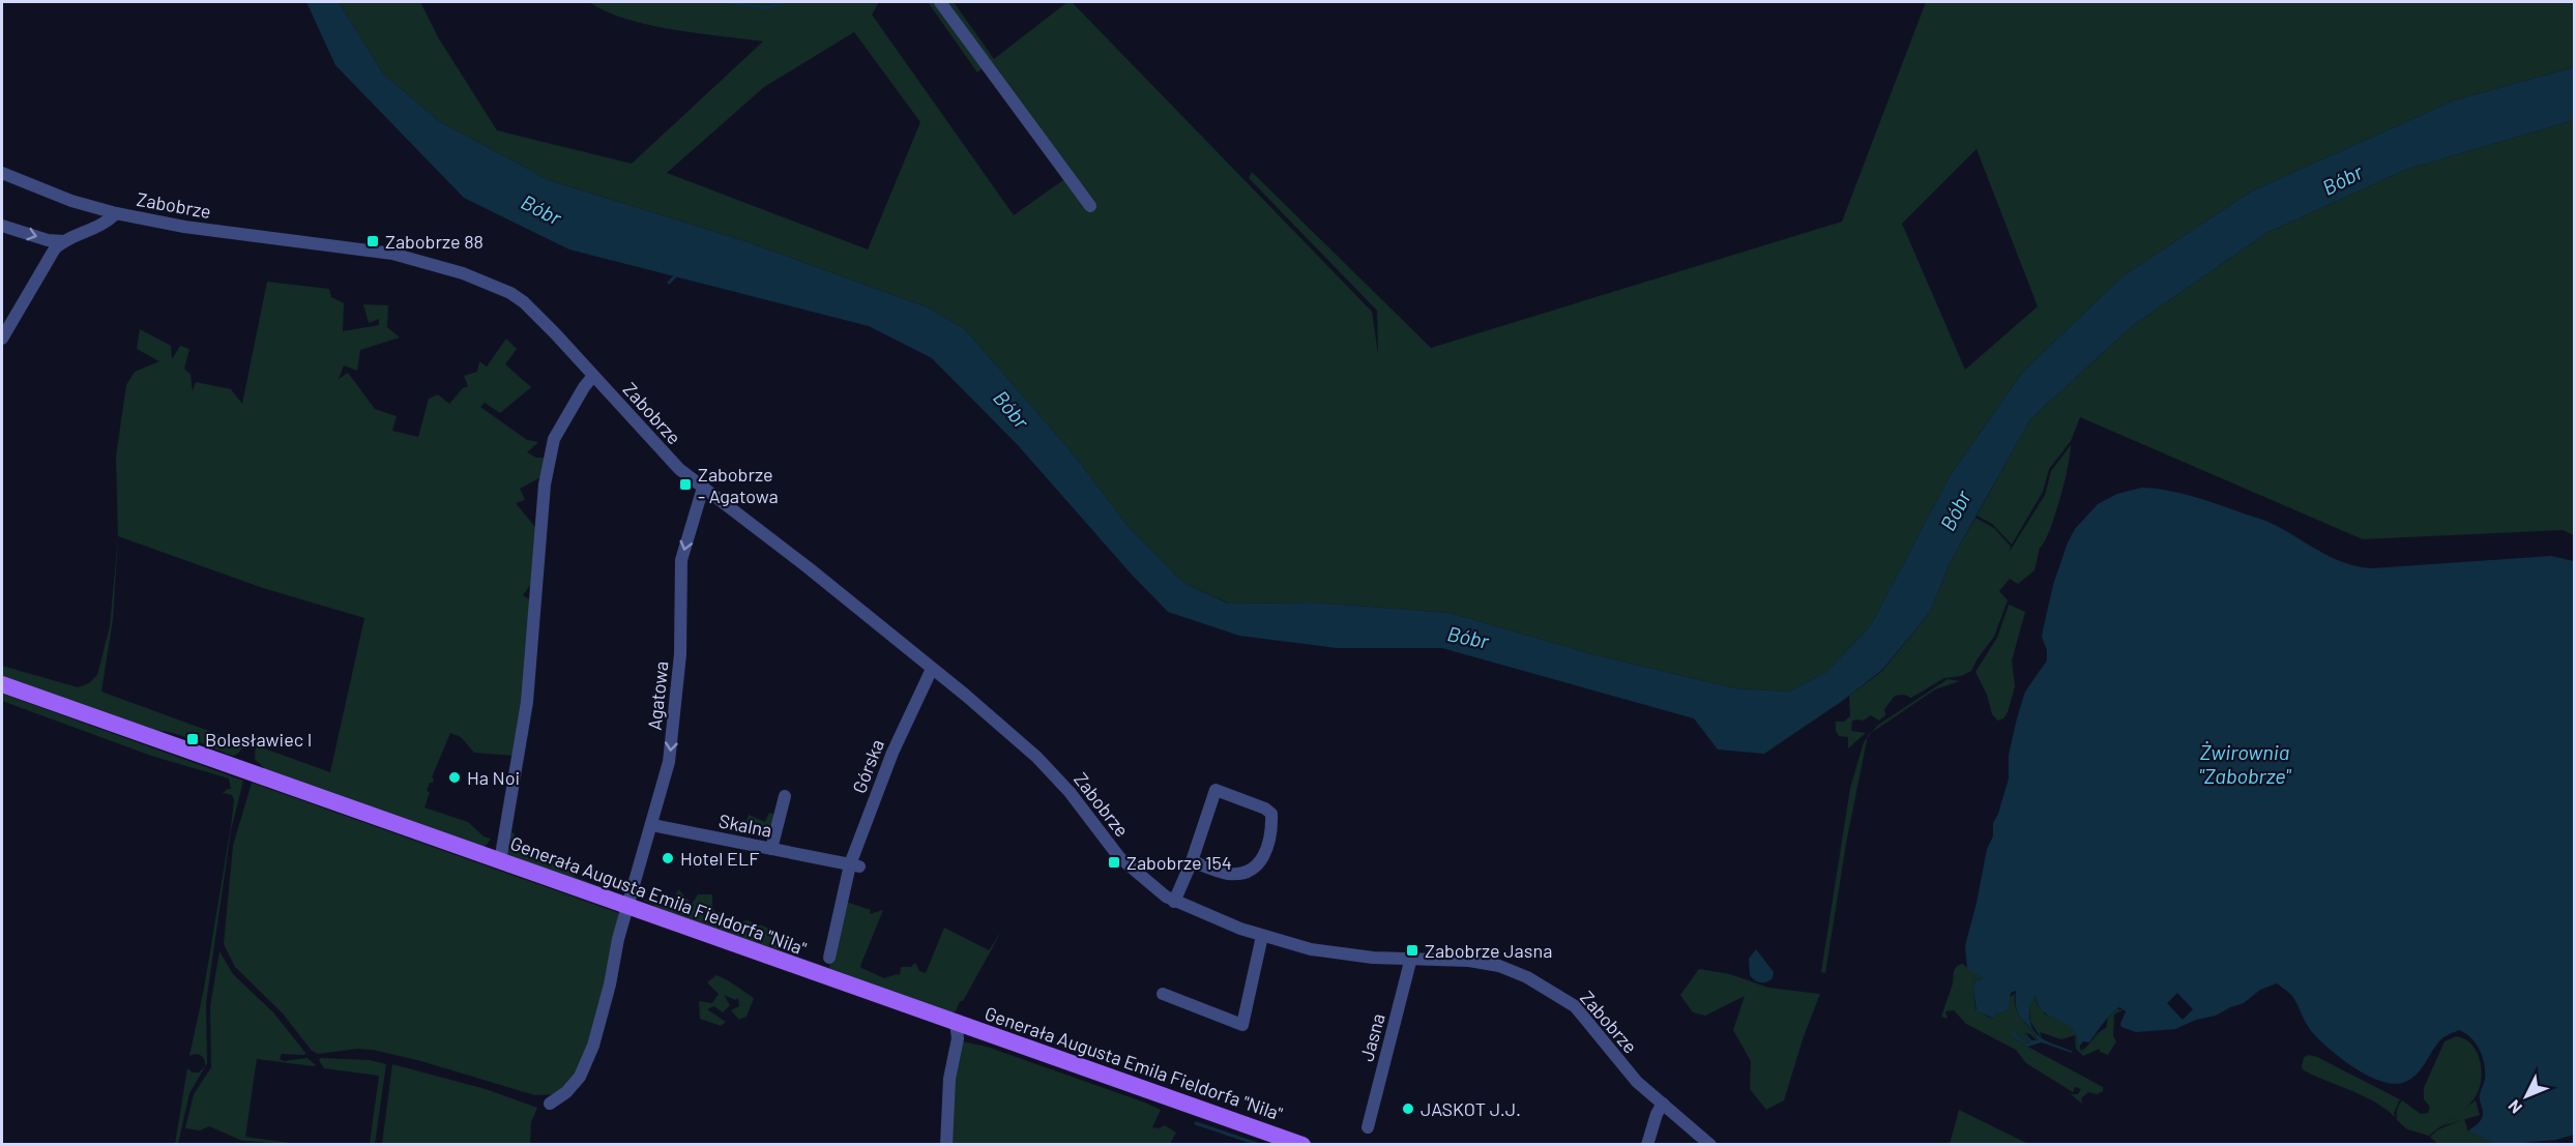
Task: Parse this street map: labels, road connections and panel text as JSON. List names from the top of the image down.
{
  "streets": {
    "main road": ["Generała Augusta Emila Fieldorfa \"Nila\""],
    "street": [
      "Zabobrze",
      "Agatowa",
      "Górska",
      "Skalna",
      "Jasna"
    ]
  },
  "crossings": [
    ["Zabobrze", "Agatowa"],
    ["Zabobrze", "Górska"],
    ["Zabobrze", "Jasna"],
    ["Agatowa", "Skalna"],
    ["Agatowa", "Generała Augusta Emila Fieldorfa \"Nila\""],
    ["Górska", "Skalna"]
  ],
  "one_way": ["Agatowa"],
  "water": ["Bóbr", "Żwirownia \"Zabobrze\""],
  "places": {
    "transit": [
      "Zabobrze 88",
      "Zabobrze - Agatowa",
      "Bolesławiec I",
      "Zabobrze 154",
      "Zabobrze Jasna"
    ],
    "other": ["Ha Noi", "Hotel ELF", "JASKOT J.J."]
  },
  "north": "bottom left"
}
